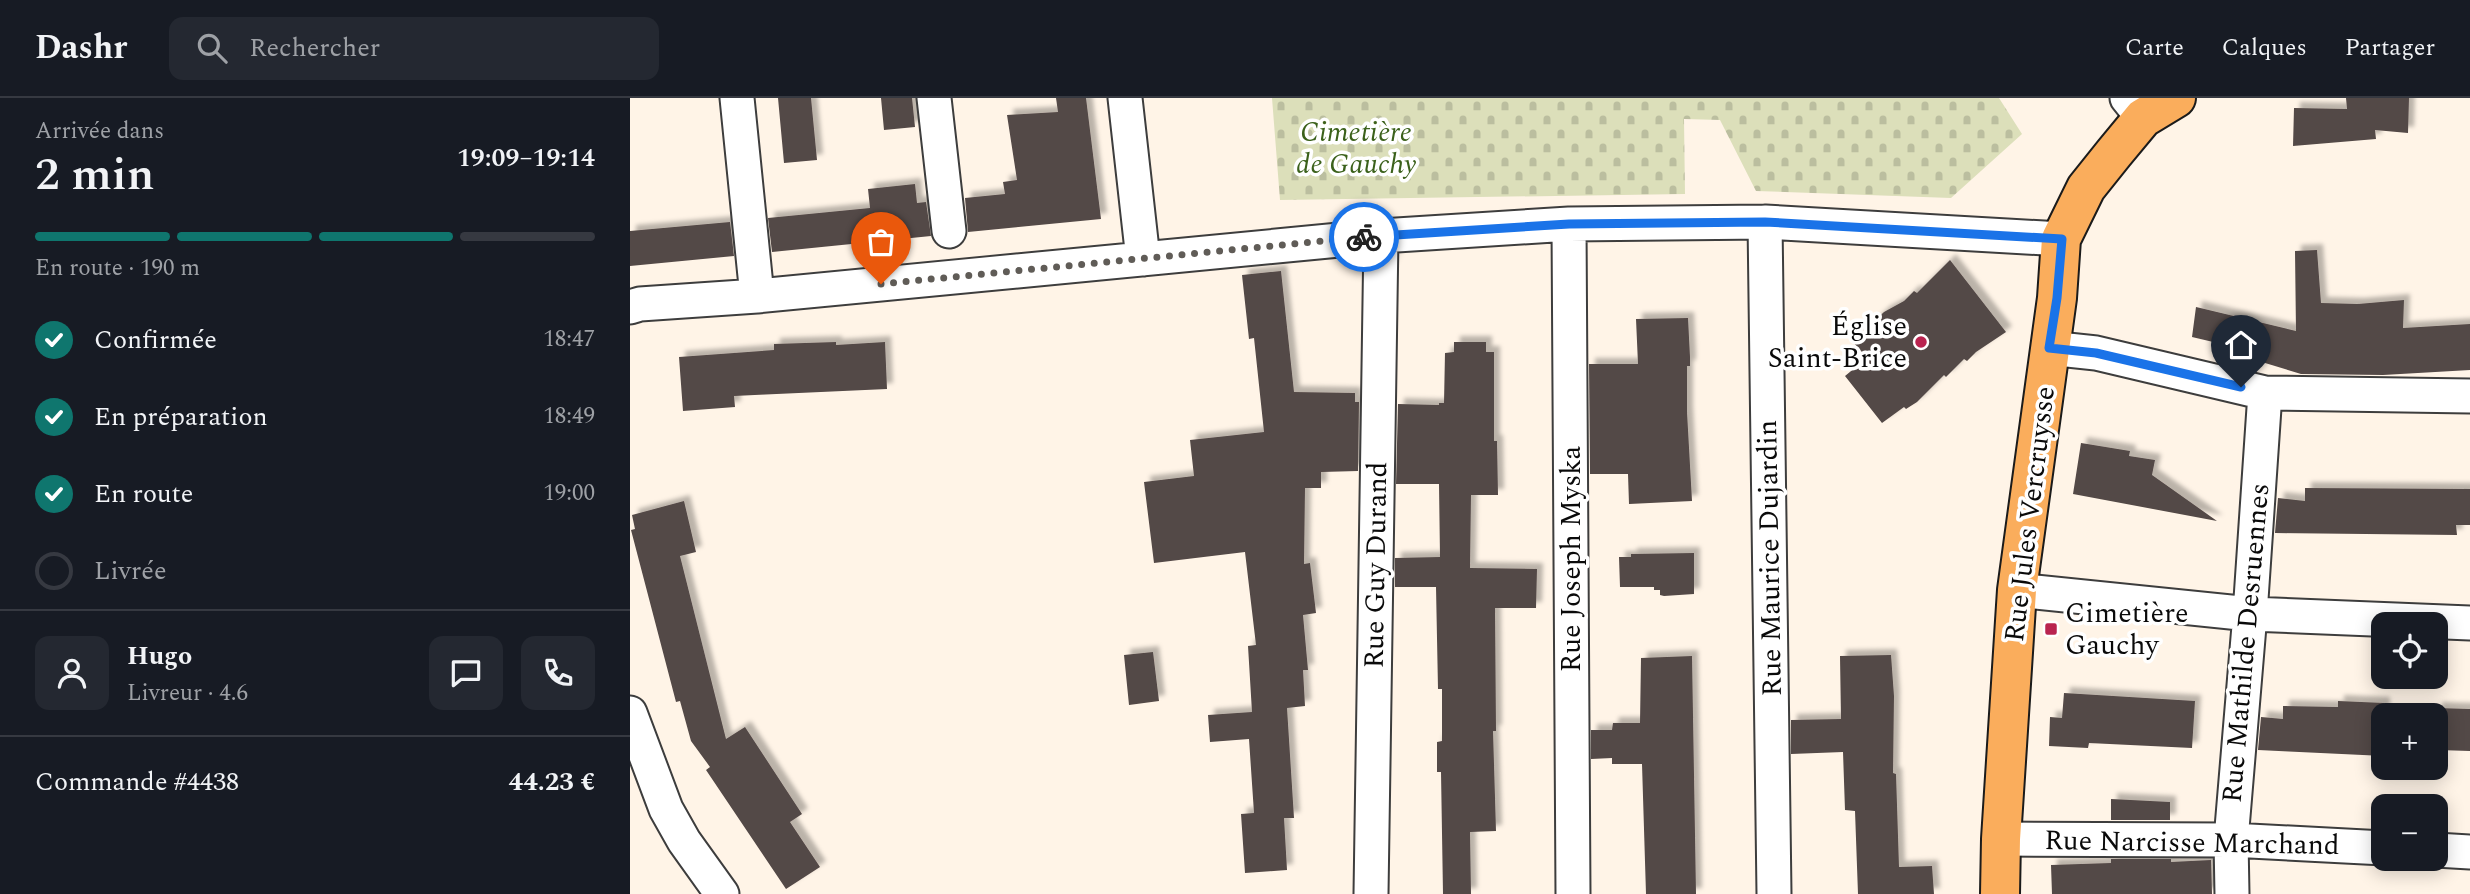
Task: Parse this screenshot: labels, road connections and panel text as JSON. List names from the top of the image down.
{
  "streets": {
    "main road": ["Rue Jules Vercruysse"],
    "street": [
      "Rue Maurice Dujardin",
      "Rue Joseph Myska",
      "Rue Guy Durand",
      "Rue Mathilde Desruennes",
      "Rue Narcisse Marchand"
    ]
  },
  "crossings": [
    ["Rue Jules Vercruysse", "Rue Narcisse Marchand"],
    ["Rue Mathilde Desruennes", "Rue Narcisse Marchand"]
  ],
  "parks": ["Cimetière de Gauchy"],
  "places": {
    "other": ["Église Saint-Brice"],
    "transit": ["Cimetière Gauchy"]
  },
  "page": {
    "header": "Dashr",
    "search": "Rechercher",
    "nav": ["Carte", "Calques", "Partager"],
    "heading": ["2 min", "Arrivée dans", "19:09–19:14"],
    "panel": [
      "Hugo",
      "Livreur · 4.6",
      "Commande #4438",
      "44.23 €"
    ],
    "bar": "En route · 190 m",
    "list": [
      ["Confirmée", "18:47"],
      ["En préparation", "18:49"],
      ["En route", "19:00"],
      "Livrée"
    ],
    "map_buttons": ["+", "−"]
  }
}
